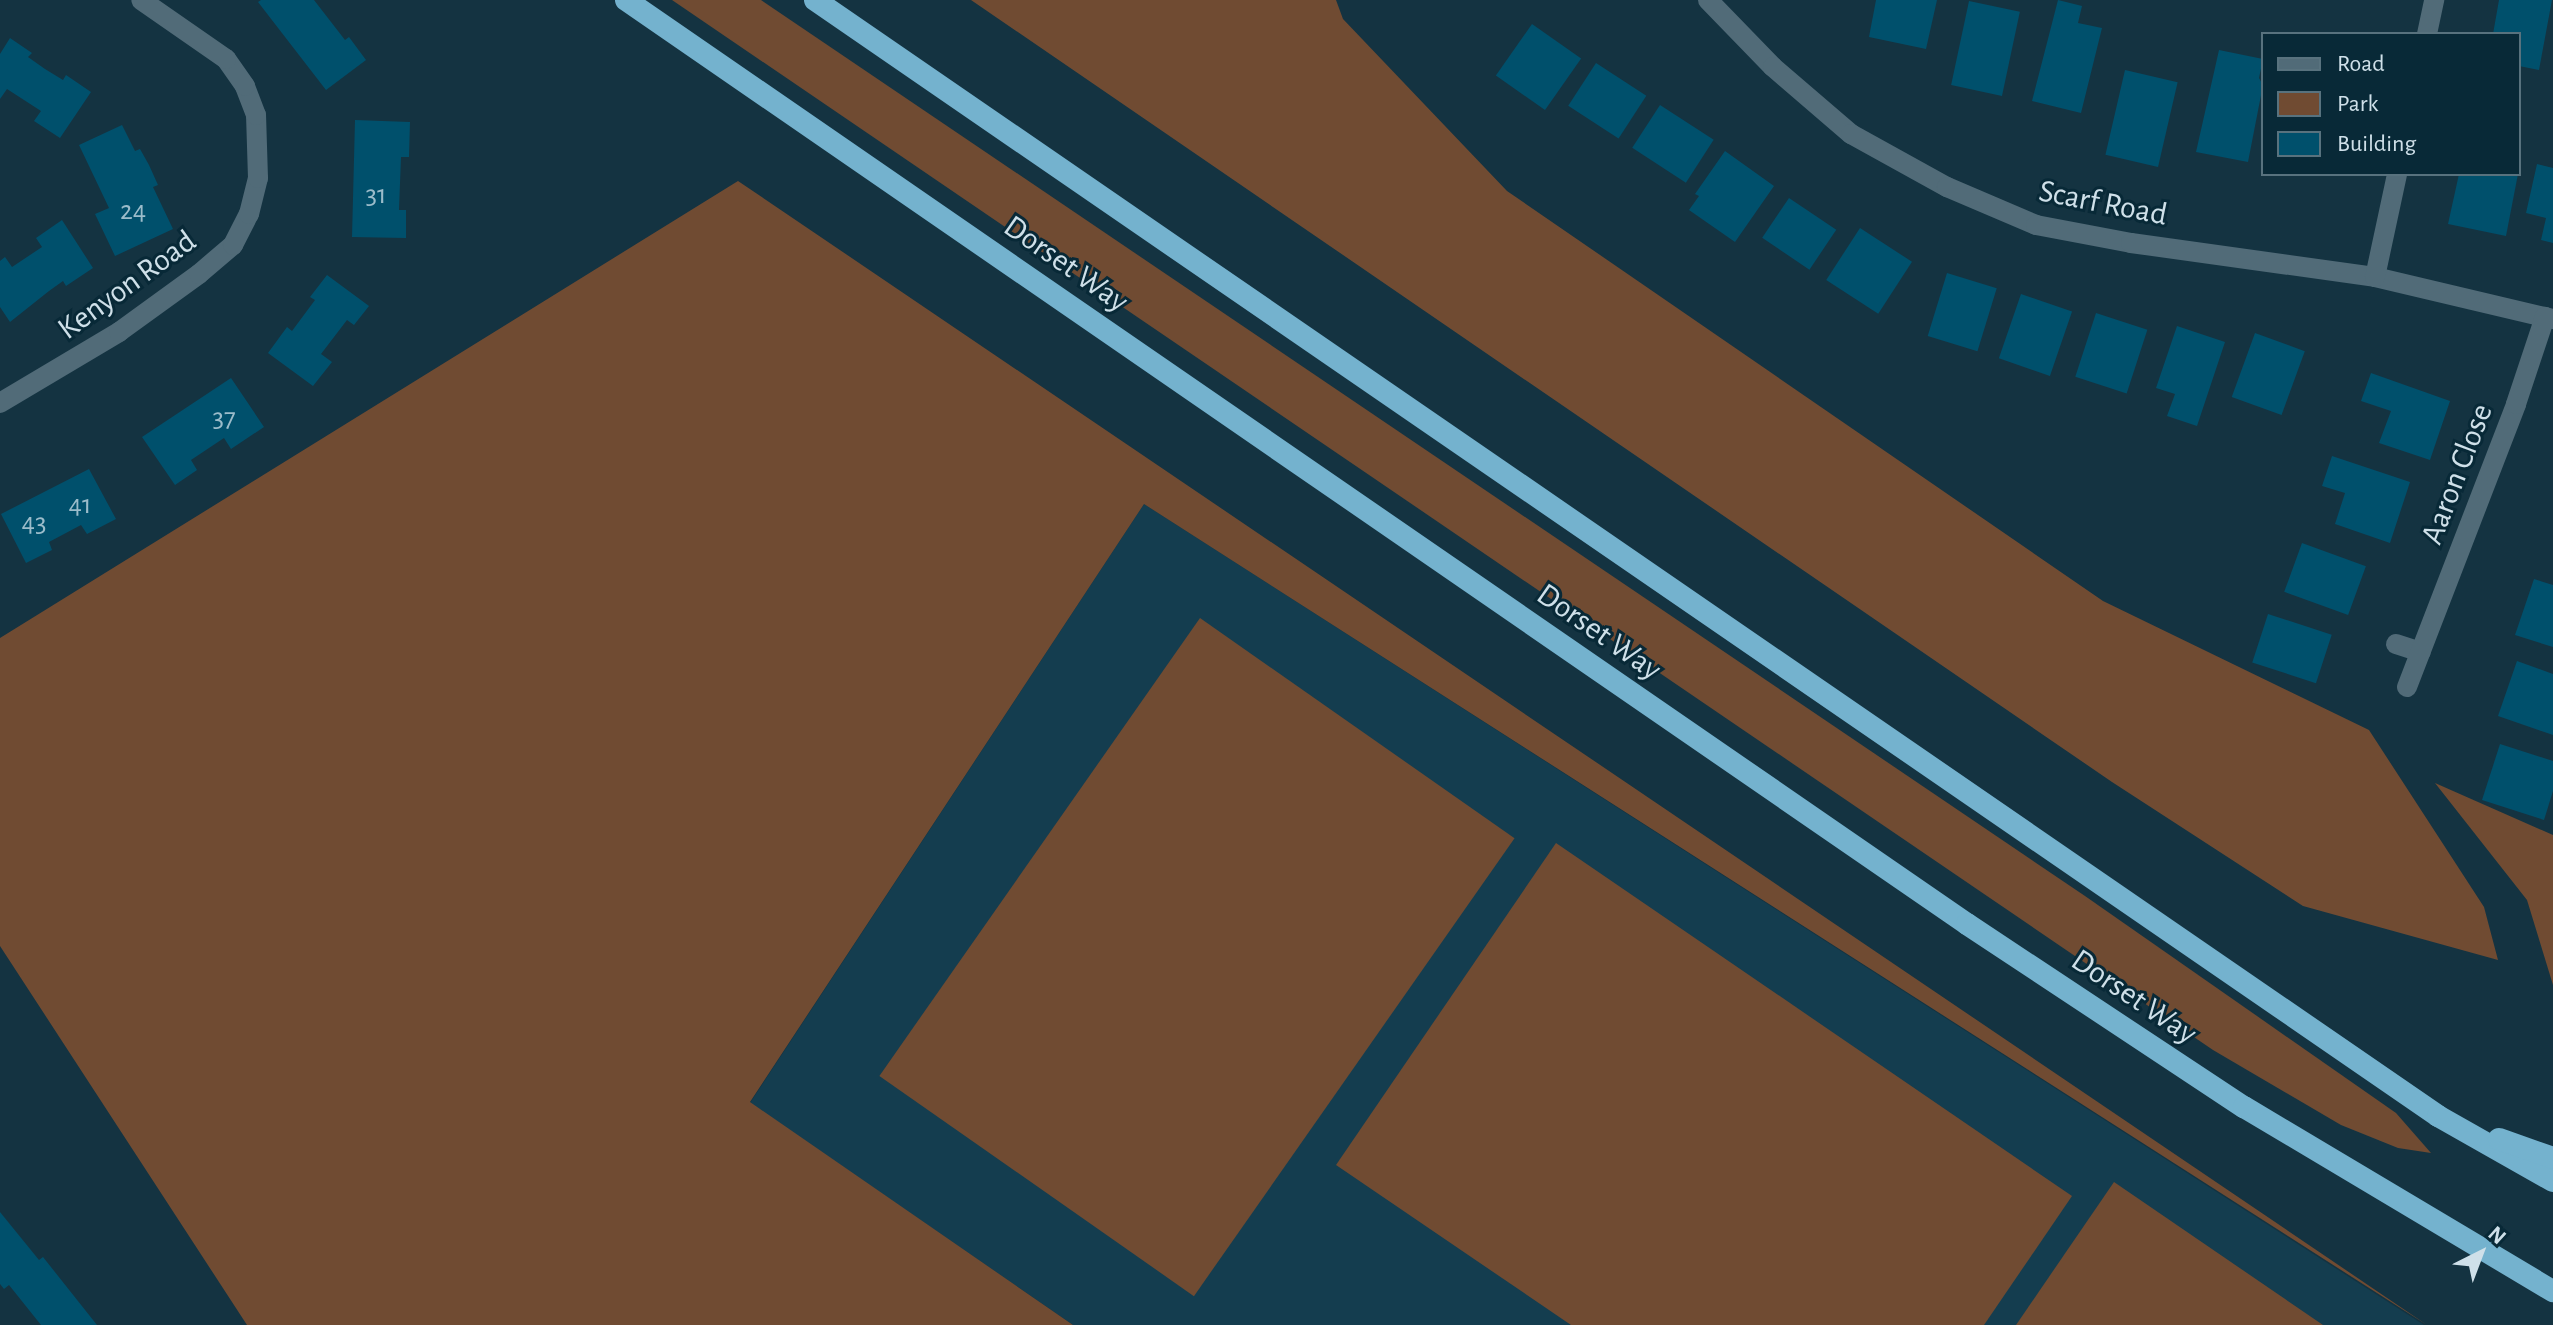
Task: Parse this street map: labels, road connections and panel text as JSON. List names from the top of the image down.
{
  "streets": {
    "highway": ["Dorset Way"],
    "street": ["Scarf Road", "Kenyon Road", "Aaron Close"]
  },
  "crossings": [
    ["Scarf Road", "Aaron Close"]
  ],
  "house_numbers": [
    "31",
    "24",
    "37",
    "41",
    "43"
  ],
  "legend": ["Road", "Park", "Building"],
  "north": "top right"
}
